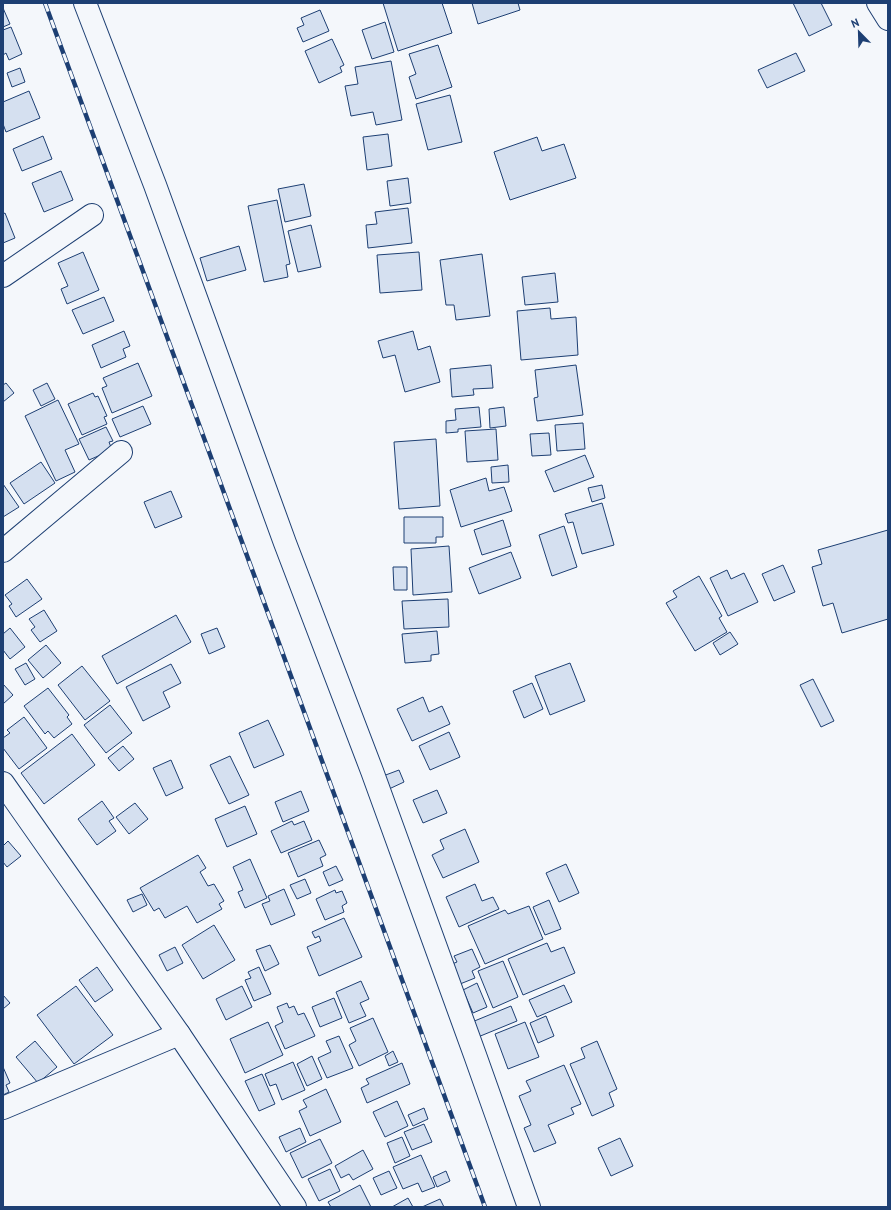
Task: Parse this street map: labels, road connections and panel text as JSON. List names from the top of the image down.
{
  "north": "top left"
}
